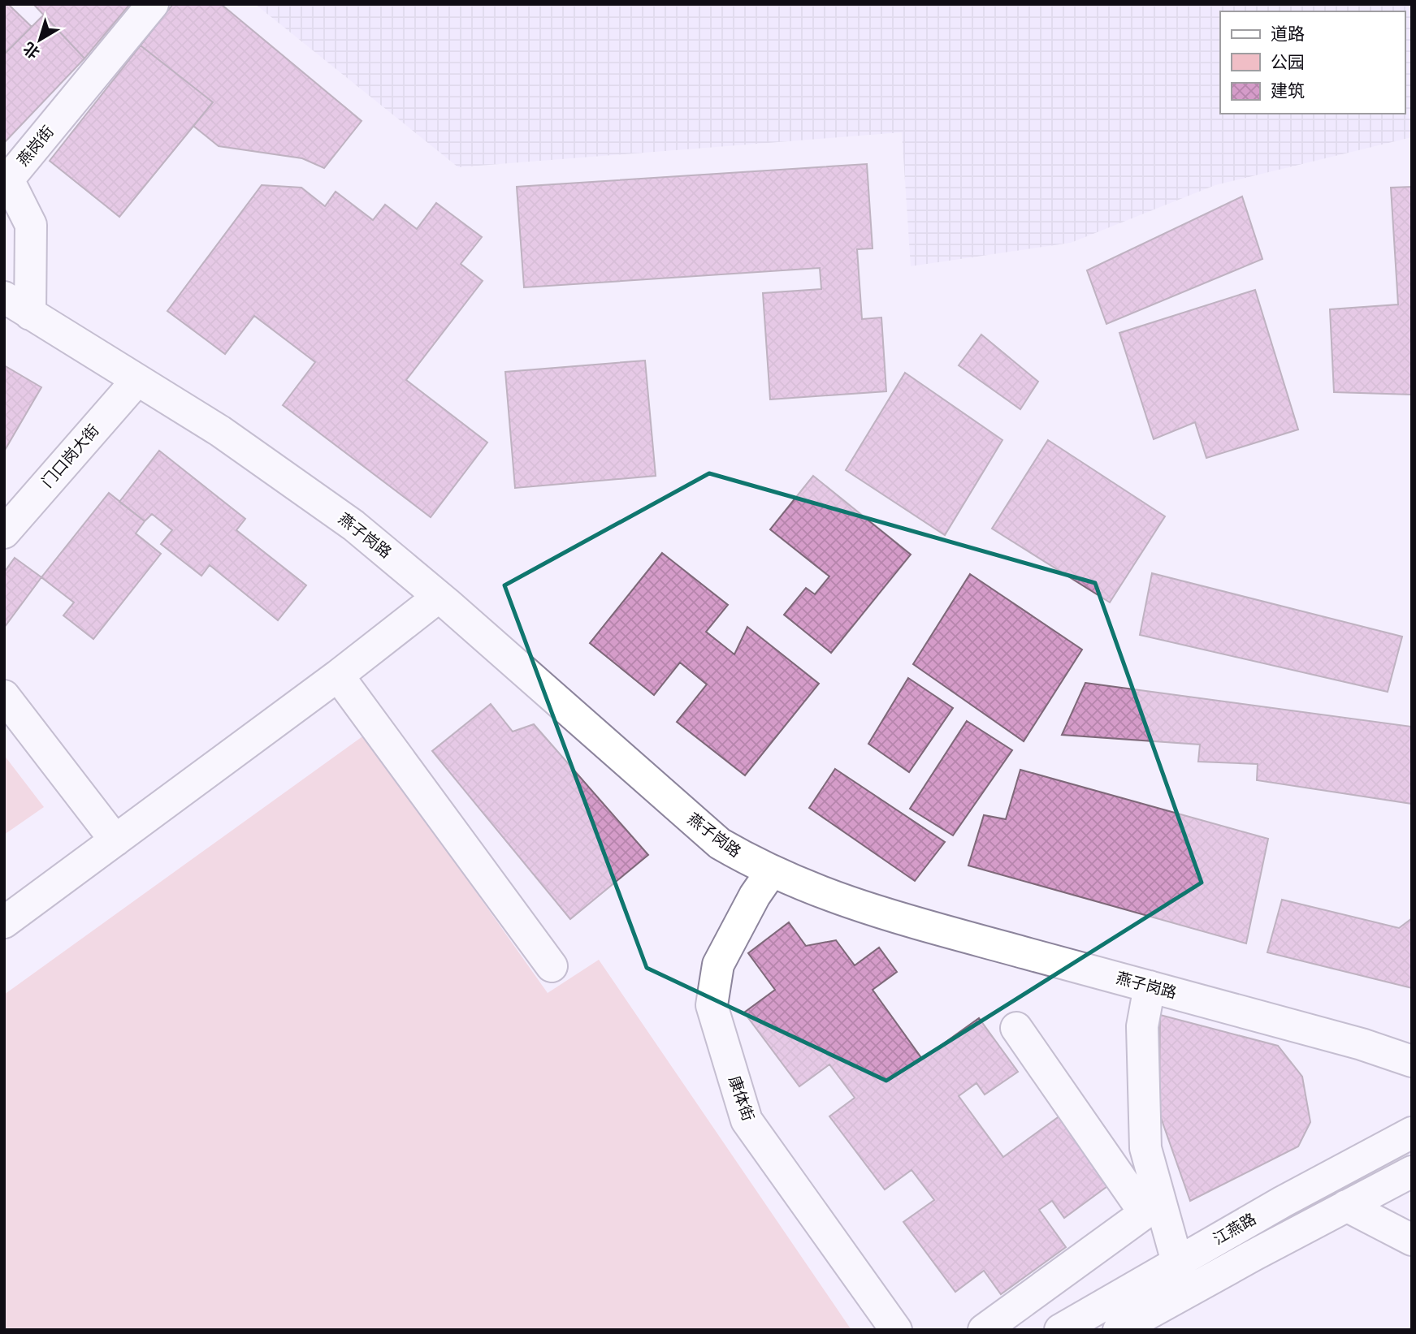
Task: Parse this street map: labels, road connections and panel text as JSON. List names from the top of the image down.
{
  "streets": {
    "street": [
      "燕岗街",
      "门口岗大街",
      "燕子岗路",
      "康体街",
      "江燕路"
    ]
  },
  "crossings": [
    ["燕岗街", "燕子岗路"],
    ["门口岗大街", "燕子岗路"],
    ["燕子岗路", "康体街"]
  ],
  "legend": ["道路", "公园", "建筑"],
  "north": "bottom left"
}
